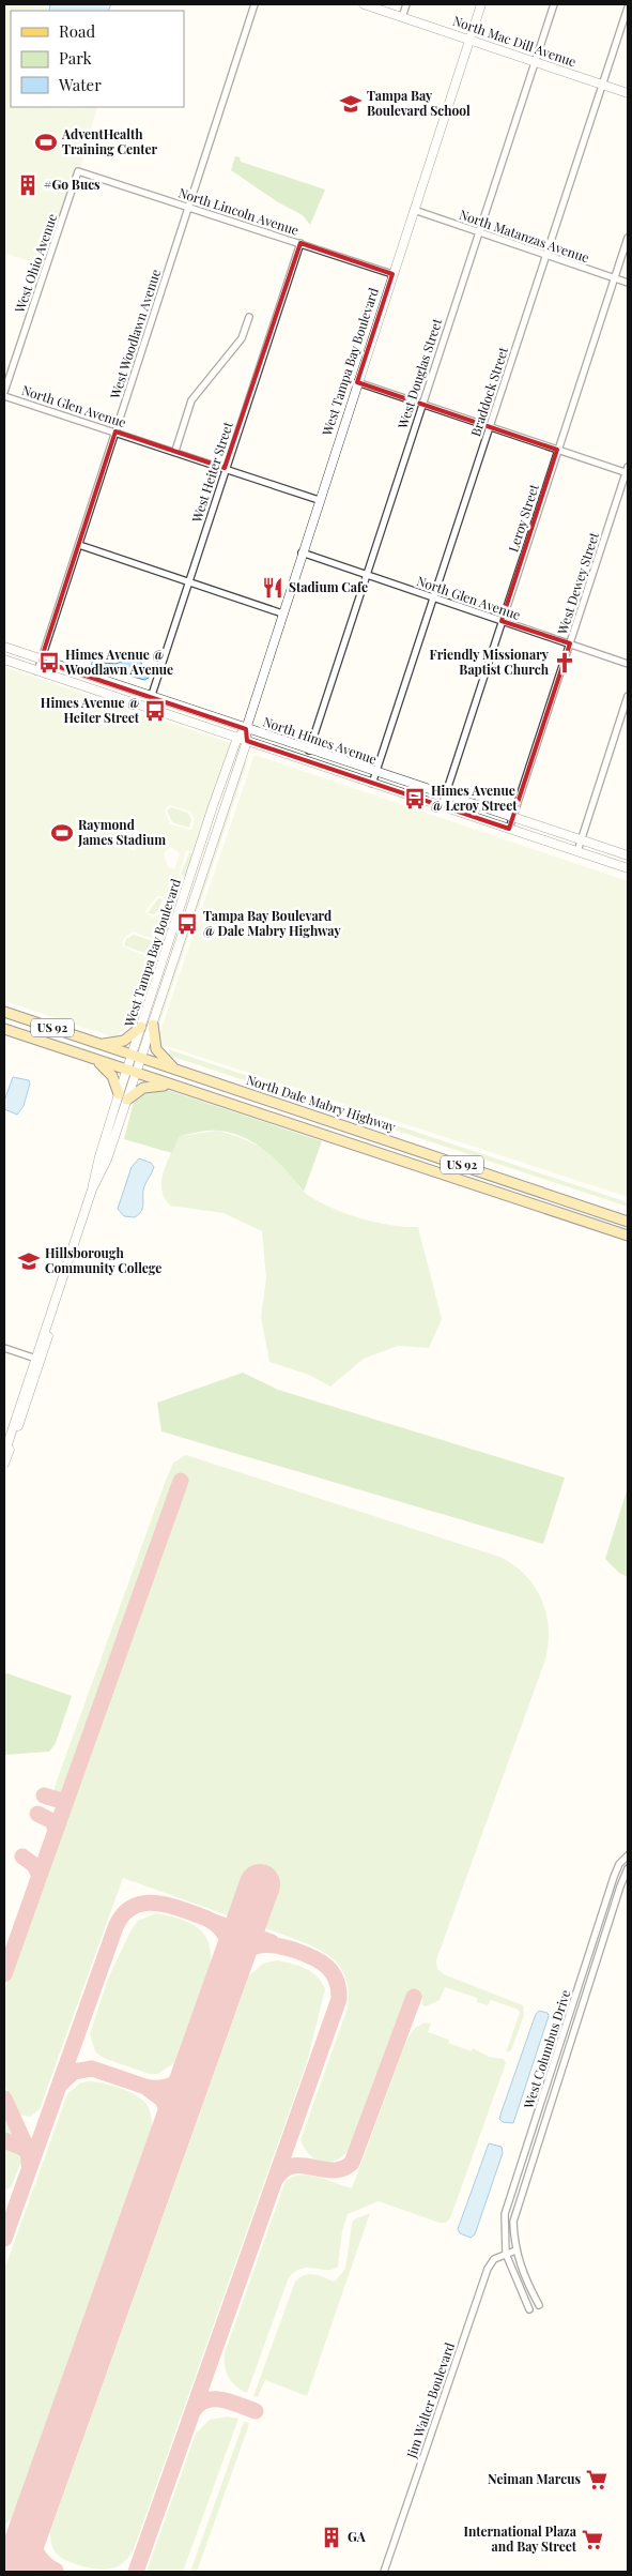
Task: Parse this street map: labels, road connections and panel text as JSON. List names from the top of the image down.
{
  "streets": {
    "main road": ["US 92", "North Dale Mabry Highway"],
    "street": [
      "North Mac Dill Avenue",
      "North Lincoln Avenue",
      "North Matanzas Avenue",
      "West Ohio Avenue",
      "West Woodlawn Avenue",
      "West Tampa Bay Boulevard",
      "West Douglas Street",
      "Braddock Street",
      "North Glen Avenue",
      "West Heiter Street",
      "Leroy Street",
      "West Dewey Street",
      "North Himes Avenue",
      "West Columbus Drive",
      "Jim Walter Boulevard"
    ]
  },
  "crossings": [
    ["North Mac Dill Avenue", "West Tampa Bay Boulevard"],
    ["North Mac Dill Avenue", "West Douglas Street"],
    ["North Mac Dill Avenue", "Braddock Street"],
    ["North Lincoln Avenue", "West Ohio Avenue"],
    ["North Lincoln Avenue", "West Woodlawn Avenue"],
    ["North Lincoln Avenue", "West Tampa Bay Boulevard"],
    ["North Lincoln Avenue", "West Heiter Street"],
    ["North Matanzas Avenue", "West Tampa Bay Boulevard"],
    ["North Matanzas Avenue", "West Douglas Street"],
    ["North Matanzas Avenue", "Braddock Street"],
    ["North Matanzas Avenue", "Leroy Street"],
    ["West Woodlawn Avenue", "North Glen Avenue"],
    ["West Woodlawn Avenue", "North Himes Avenue"],
    ["West Tampa Bay Boulevard", "North Glen Avenue"],
    ["West Tampa Bay Boulevard", "North Himes Avenue"],
    ["West Tampa Bay Boulevard", "US 92"],
    ["West Tampa Bay Boulevard", "North Dale Mabry Highway"],
    ["West Douglas Street", "North Glen Avenue"],
    ["West Douglas Street", "North Himes Avenue"],
    ["Braddock Street", "North Glen Avenue"],
    ["Braddock Street", "North Himes Avenue"],
    ["North Glen Avenue", "West Heiter Street"],
    ["North Glen Avenue", "Leroy Street"],
    ["North Glen Avenue", "West Dewey Street"],
    ["West Heiter Street", "North Himes Avenue"],
    ["Leroy Street", "North Himes Avenue"],
    ["West Dewey Street", "North Himes Avenue"],
    ["West Columbus Drive", "Jim Walter Boulevard"]
  ],
  "places": {
    "school or university": ["Tampa Bay Boulevard School", "Hillsborough Community College"],
    "sports": ["AdventHealth Training Center", "Raymond James Stadium"],
    "building": ["#Go Bucs", "GA"],
    "restaurant": ["Stadium Cafe"],
    "bus stop": [
      "Himes Avenue @ Woodlawn Avenue",
      "Himes Avenue @ Heiter Street",
      "Himes Avenue @ Leroy Street",
      "Tampa Bay Boulevard @ Dale Mabry Highway"
    ],
    "church": ["Friendly Missionary Baptist Church"],
    "supermarket": ["Neiman Marcus", "International Plaza and Bay Street"]
  },
  "legend": ["Road", "Park", "Water"]
}
